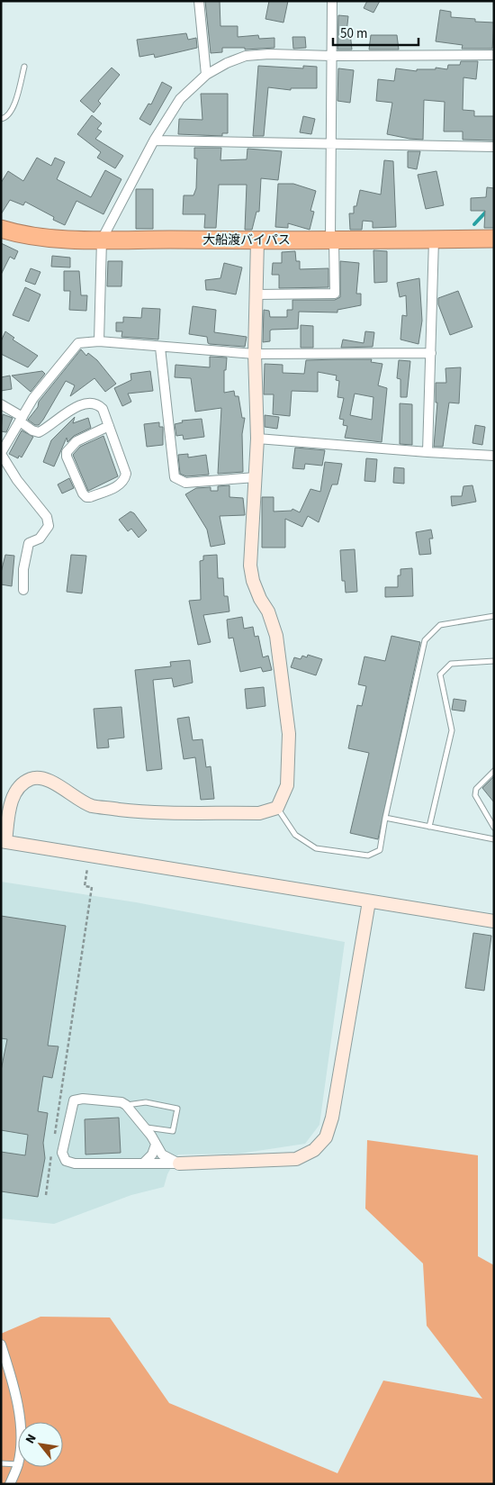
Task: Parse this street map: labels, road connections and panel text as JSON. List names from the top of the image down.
{
  "streets": {
    "highway": ["大船渡バイパス"]
  },
  "scale_bar": "50 m",
  "north": "top left"
}
